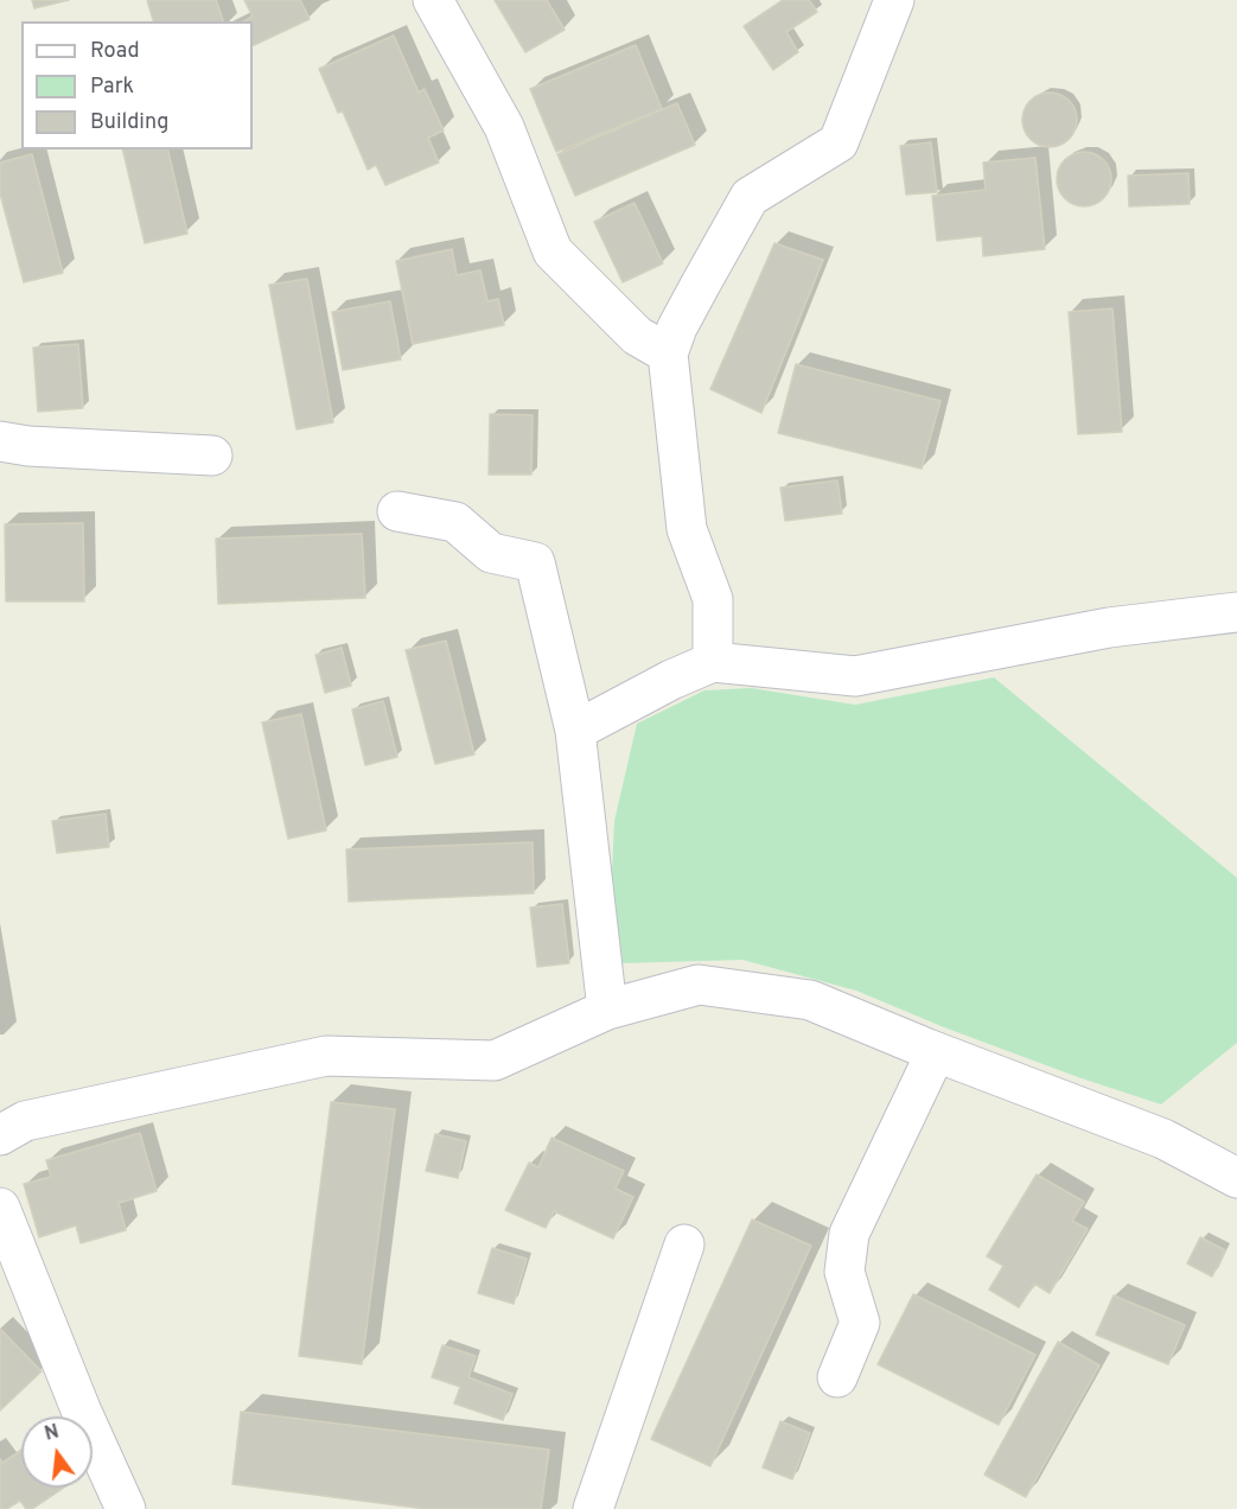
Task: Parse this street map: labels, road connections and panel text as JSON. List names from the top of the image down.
{
  "legend": ["Road", "Park", "Building"],
  "north": "top"
}
